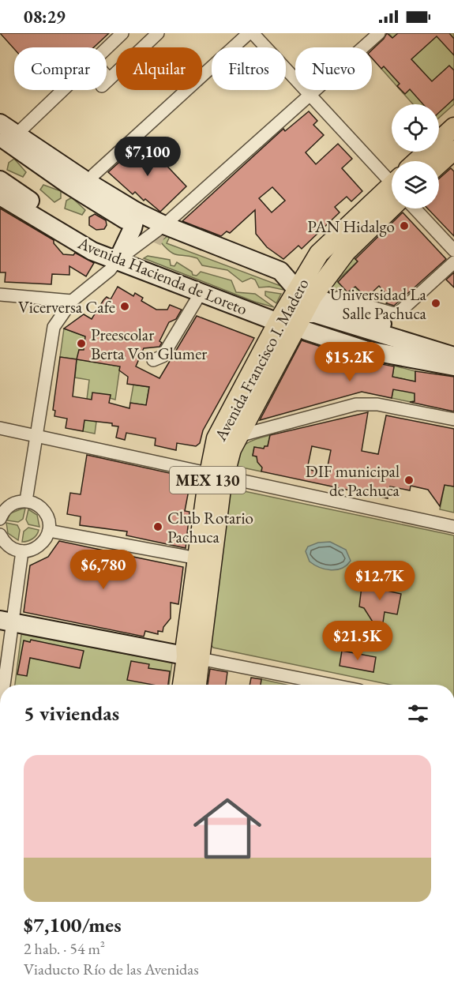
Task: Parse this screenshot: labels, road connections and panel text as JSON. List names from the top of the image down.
{
  "streets": {
    "main road": ["Avenida Hacienda de Loreto", "Avenida Francisco I. Madero", "MEX 130"]
  },
  "crossings": [
    ["Avenida Hacienda de Loreto", "Avenida Francisco I. Madero"]
  ],
  "places": [
    "PAN Hidalgo",
    "Universidad La Salle Pachuca",
    "Vicerversa Cafe",
    "Preescolar Berta Von Glumer",
    "DIF municipal de Pachuca",
    "Club Rotario Pachuca"
  ],
  "page": {
    "status": "08:29",
    "chip": [
      "Comprar",
      "Alquilar",
      "Filtros",
      "Nuevo"
    ],
    "price": [
      "$7,100",
      "$15.2K",
      "$6,780",
      "$12.7K",
      "$21.5K"
    ],
    "heading": "5 viviendas",
    "list": [
      {
        "name": "$7,100/mes",
        "note": "2 hab. · 54 m² · Viaducto Río de las Avenidas"
      }
    ]
  }
}
